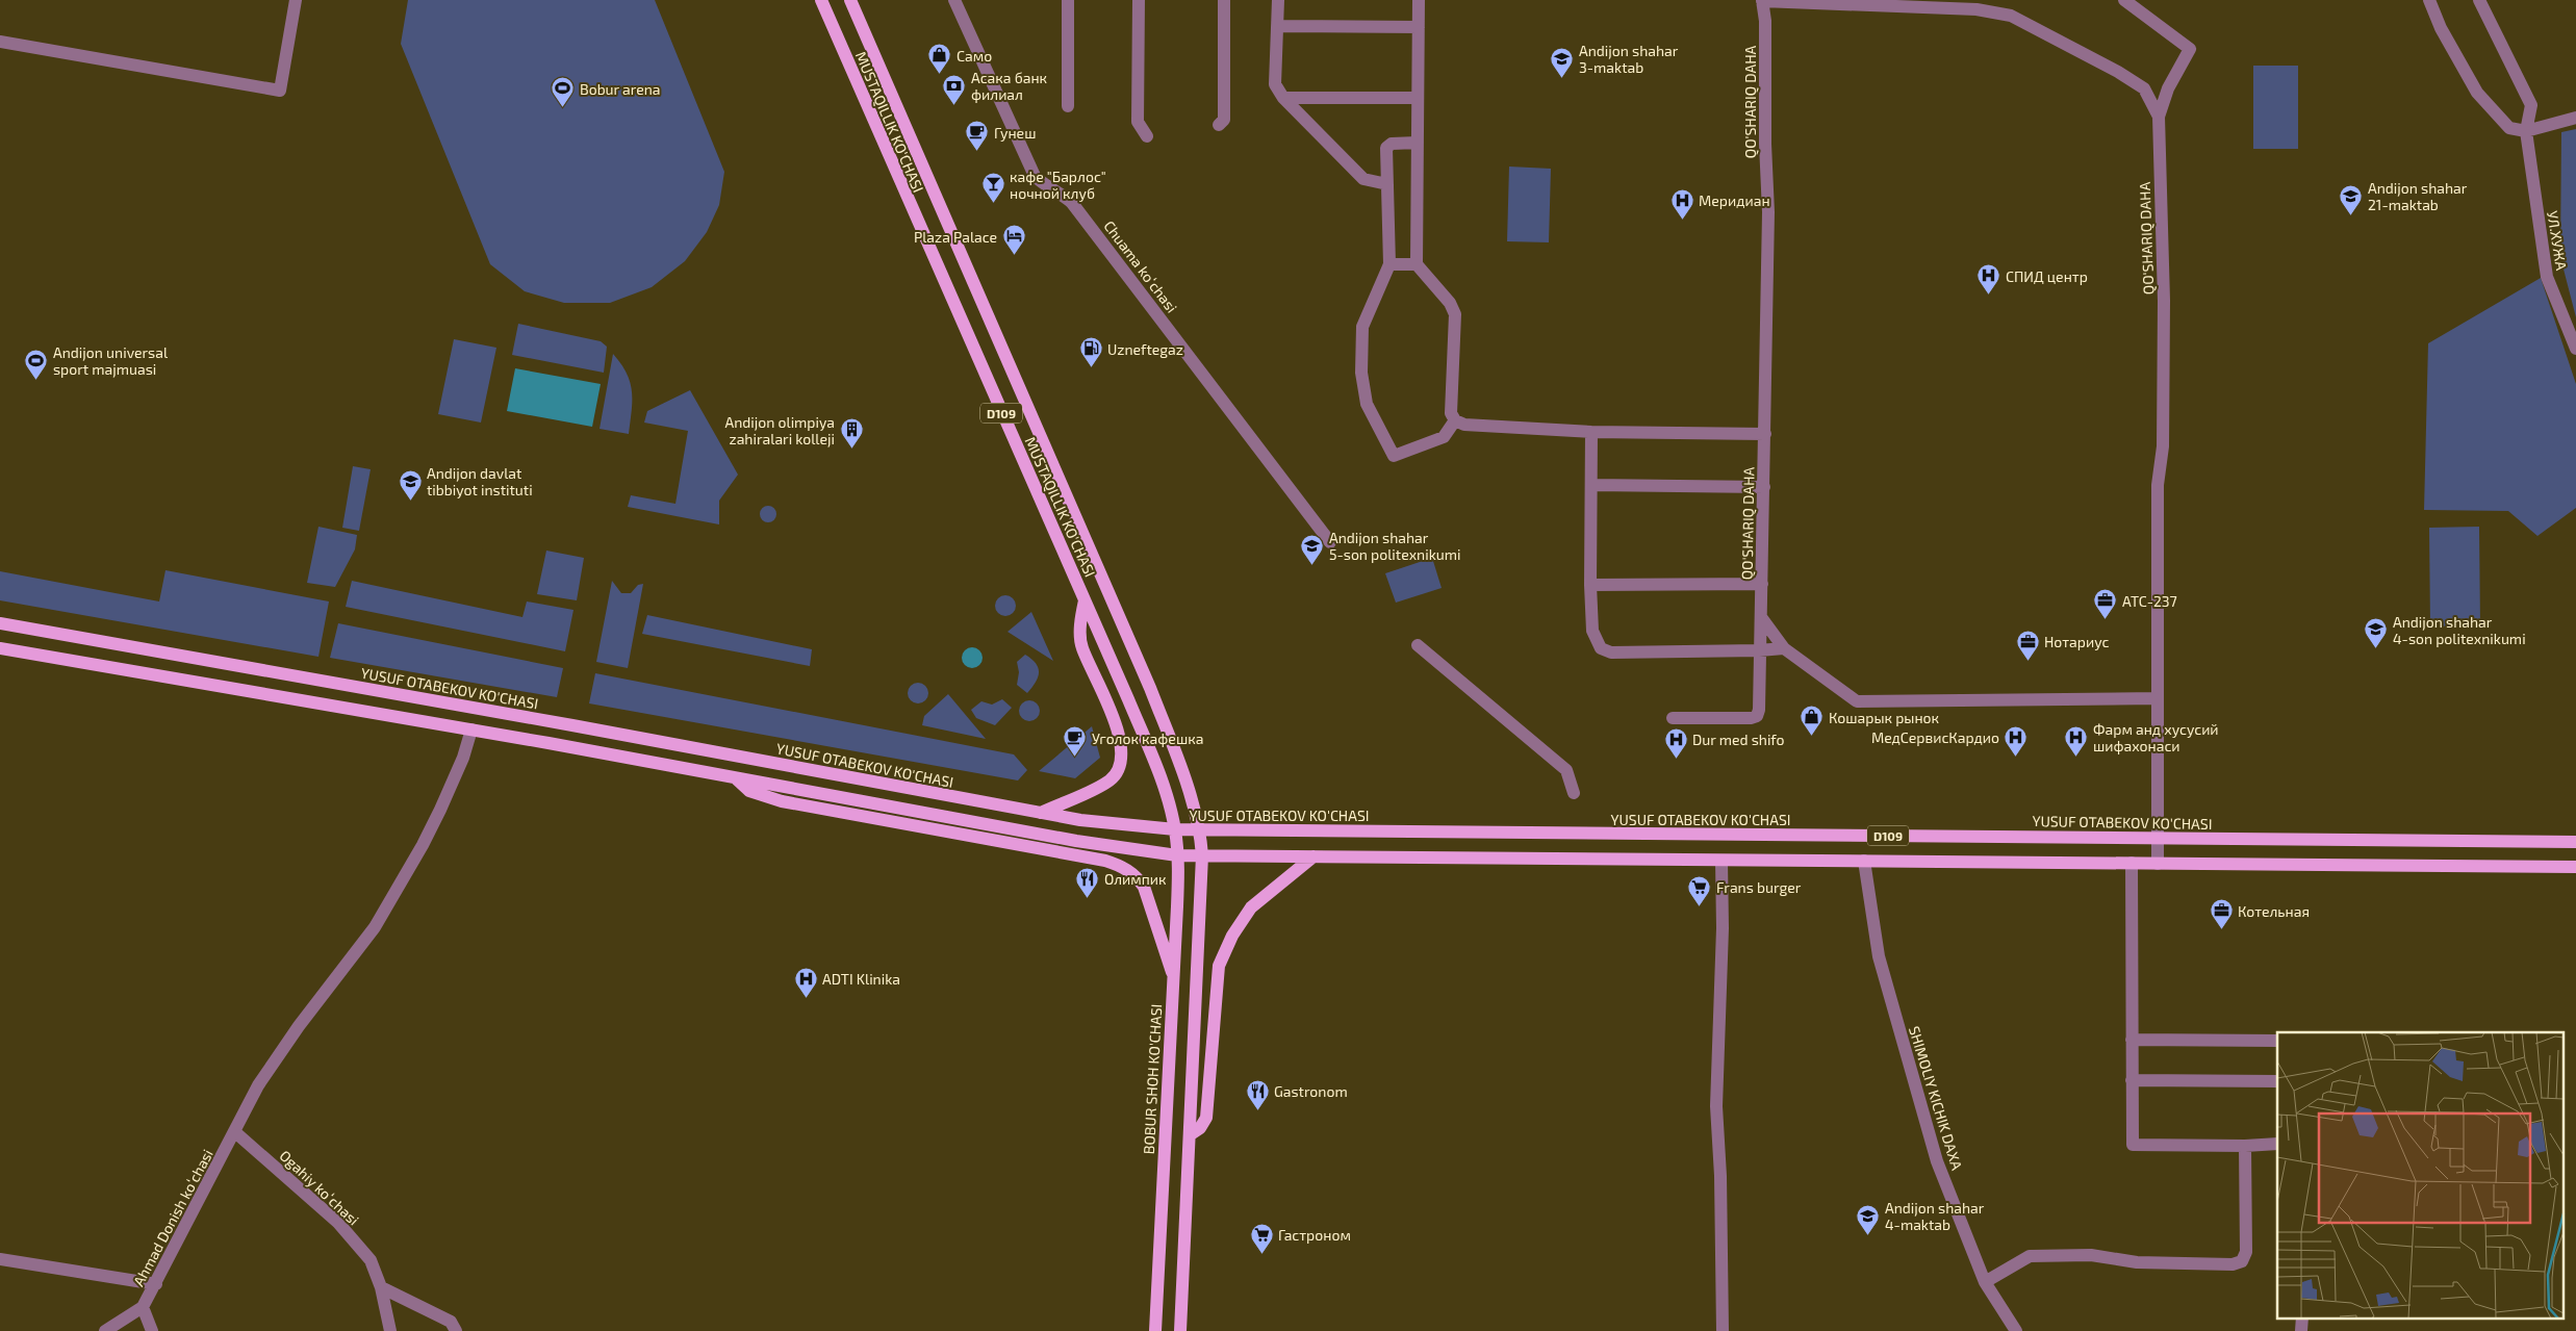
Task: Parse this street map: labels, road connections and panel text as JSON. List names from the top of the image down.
{
  "streets": {
    "main road": [
      "MUSTAQILLIK KO'CHASI",
      "D109",
      "YUSUF OTABEKOV KO'CHASI",
      "BOBUR SHOH KO'CHASI"
    ],
    "street": [
      "QO'SHARIQ DAHA",
      "УЛ.ХУЖА",
      "Chuama koʻchasi",
      "SHIMOLIY KICHIK DAXA",
      "Ogahiy koʻchasi",
      "Ahmad Donish koʻchasi"
    ]
  },
  "crossings": [
    ["QO'SHARIQ DAHA", "D109"],
    ["QO'SHARIQ DAHA", "YUSUF OTABEKOV KO'CHASI"],
    ["MUSTAQILLIK KO'CHASI", "YUSUF OTABEKOV KO'CHASI"],
    ["MUSTAQILLIK KO'CHASI", "BOBUR SHOH KO'CHASI"],
    ["D109", "BOBUR SHOH KO'CHASI"],
    ["D109", "SHIMOLIY KICHIK DAXA"],
    ["YUSUF OTABEKOV KO'CHASI", "BOBUR SHOH KO'CHASI"],
    ["Ogahiy koʻchasi", "Ahmad Donish koʻchasi"]
  ],
  "places": {
    "shop": ["Само", "Кошарык рынок"],
    "school or university": [
      "Andijon shahar 3-maktab",
      "Andijon shahar 21-maktab",
      "Andijon davlat tibbiyot instituti",
      "Andijon shahar 5-son politexnikumi",
      "Andijon shahar 4-son politexnikumi",
      "Andijon shahar 4-maktab"
    ],
    "bank": ["Асака банк филиал"],
    "sports": ["Bobur arena", "Andijon universal sport majmuasi"],
    "cafe": ["Гунеш", "Уголок кафешка"],
    "bar": ["кафе \"Барлос\" ночной клуб"],
    "hospital": [
      "Меридиан",
      "СПИД центр",
      "МедСервисКардио",
      "Фарм анд хусусий шифахонаси",
      "Dur med shifo",
      "ADTI Klinika"
    ],
    "hotel": ["Plaza Palace"],
    "fuel station": ["Uzneftegaz"],
    "building": ["Andijon olimpiya zahiralari kolleji"],
    "office": ["АТС-237", "Нотариус", "Котельная"],
    "restaurant": ["Олимпик", "Gastronom"],
    "supermarket": ["Frans burger", "Гастроном"]
  }
}
